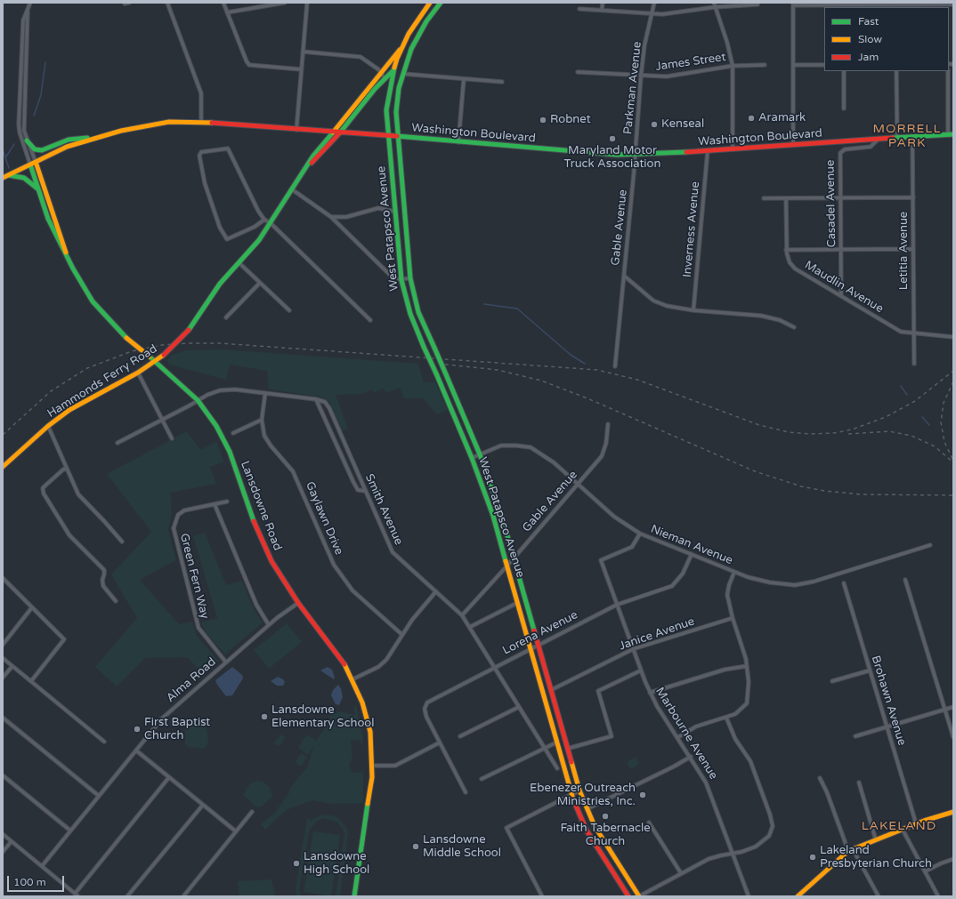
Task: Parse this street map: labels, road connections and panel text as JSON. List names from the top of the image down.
{
  "streets": {
    "main road": [
      "Washington Boulevard",
      "West Patapsco Avenue",
      "Hammonds Ferry Road",
      "Lansdowne Road"
    ],
    "street": [
      "James Street",
      "Parkman Avenue",
      "Casadel Avenue",
      "Gable Avenue",
      "Inverness Avenue",
      "Letitia Avenue",
      "Maudlin Avenue",
      "Smith Avenue",
      "Gaylawn Drive",
      "Nieman Avenue",
      "Green Fern Way",
      "Lorena Avenue",
      "Janice Avenue",
      "Alma Road",
      "Brohawn Avenue",
      "Marbourne Avenue"
    ]
  },
  "crossings": [
    ["James Street", "Parkman Avenue"],
    ["Parkman Avenue", "Washington Boulevard"],
    ["Parkman Avenue", "Gable Avenue"],
    ["Washington Boulevard", "Casadel Avenue"],
    ["Washington Boulevard", "Gable Avenue"],
    ["Washington Boulevard", "West Patapsco Avenue"],
    ["Washington Boulevard", "Inverness Avenue"],
    ["Washington Boulevard", "Letitia Avenue"],
    ["Washington Boulevard", "Hammonds Ferry Road"],
    ["Washington Boulevard", "Lansdowne Road"],
    ["Casadel Avenue", "Maudlin Avenue"],
    ["Gable Avenue", "West Patapsco Avenue"],
    ["Gable Avenue", "Smith Avenue"],
    ["Gable Avenue", "Nieman Avenue"],
    ["West Patapsco Avenue", "Hammonds Ferry Road"],
    ["West Patapsco Avenue", "Nieman Avenue"],
    ["West Patapsco Avenue", "Lorena Avenue"],
    ["West Patapsco Avenue", "Janice Avenue"],
    ["Letitia Avenue", "Maudlin Avenue"],
    ["Hammonds Ferry Road", "Lansdowne Road"],
    ["Lansdowne Road", "Smith Avenue"],
    ["Lansdowne Road", "Alma Road"],
    ["Smith Avenue", "Gaylawn Drive"],
    ["Smith Avenue", "Lorena Avenue"],
    ["Nieman Avenue", "Lorena Avenue"],
    ["Nieman Avenue", "Marbourne Avenue"],
    ["Green Fern Way", "Alma Road"],
    ["Lorena Avenue", "Marbourne Avenue"],
    ["Janice Avenue", "Marbourne Avenue"]
  ],
  "districts": ["MORRELL PARK", "LAKELAND"],
  "places": [
    "Aramark",
    "Robnet",
    "Kenseal",
    "Maryland Motor Truck Association",
    "Lansdowne Elementary School",
    "First Baptist Church",
    "Ebenezer Outreach Ministries, Inc.",
    "Faith Tabernacle Church",
    "Lansdowne Middle School",
    "Lakeland Presbyterian Church",
    "Lansdowne High School"
  ],
  "legend": ["Fast", "Slow", "Jam"],
  "scale_bar": "100 m"
}
